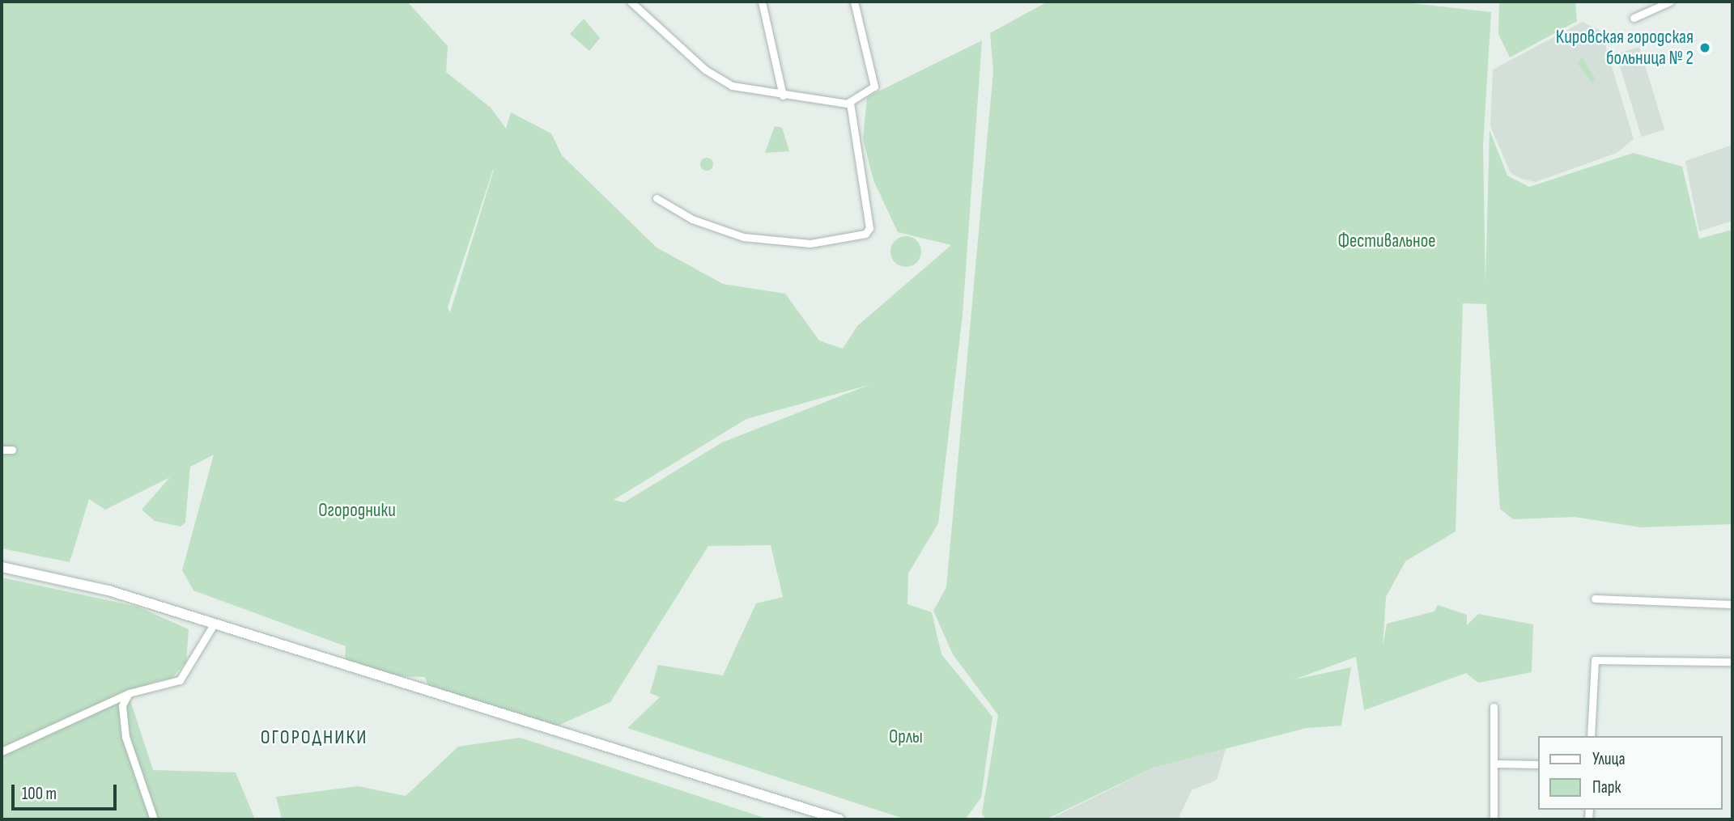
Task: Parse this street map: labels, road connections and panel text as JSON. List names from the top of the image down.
{
  "districts": ["ОГОРОДНИКИ"],
  "parks": ["Фестивальное", "Огородники", "Орлы"],
  "places": ["Кировская городская больница № 2"],
  "legend": ["Улица", "Парк"],
  "scale_bar": "100 m"
}
